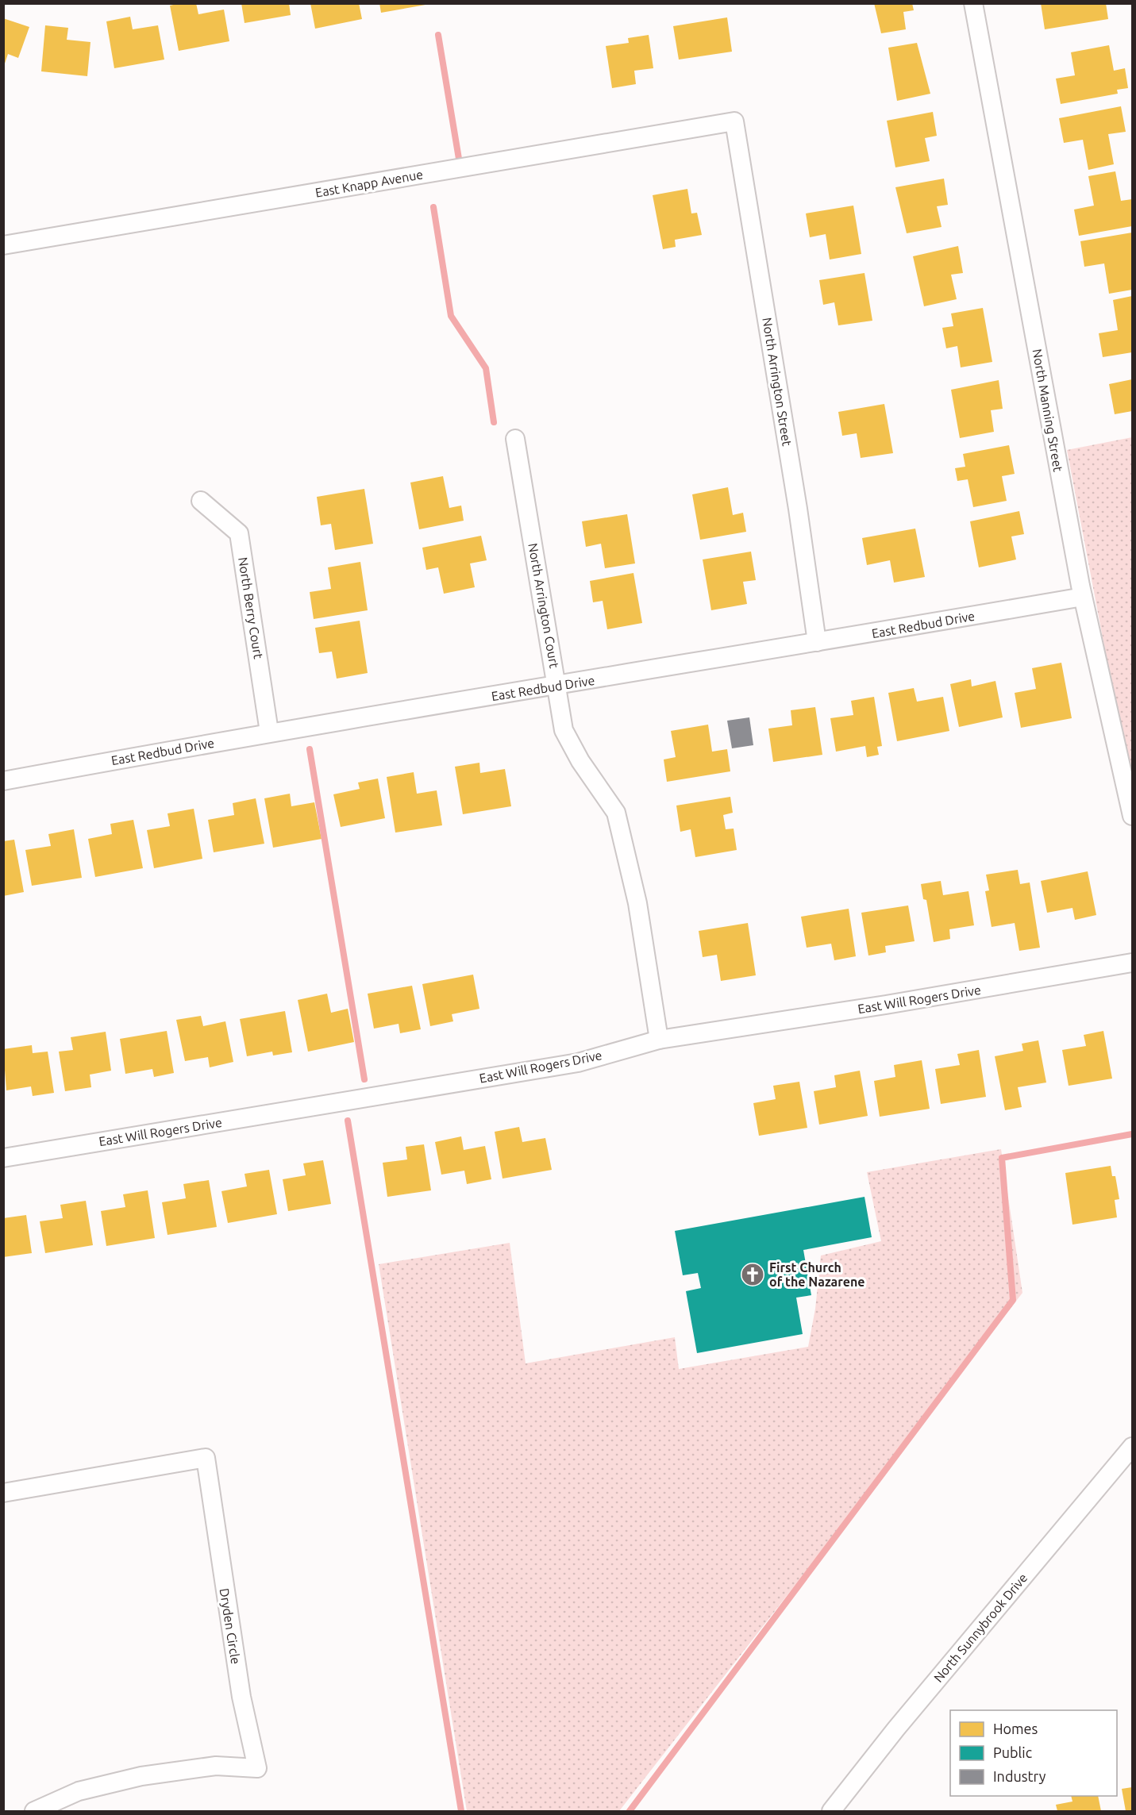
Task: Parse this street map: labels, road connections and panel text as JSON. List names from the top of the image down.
{
  "streets": {
    "street": [
      "East Knapp Avenue",
      "North Arrington Street",
      "North Manning Street",
      "North Arrington Court",
      "North Berry Court",
      "East Redbud Drive",
      "East Will Rogers Drive",
      "Dryden Circle",
      "North Sunnybrook Drive"
    ]
  },
  "crossings": [
    ["East Knapp Avenue", "North Arrington Street"],
    ["North Arrington Street", "East Redbud Drive"],
    ["North Manning Street", "East Redbud Drive"],
    ["North Arrington Court", "East Redbud Drive"],
    ["North Arrington Court", "East Will Rogers Drive"],
    ["North Berry Court", "East Redbud Drive"]
  ],
  "places": {
    "church": ["First Church of the Nazarene"]
  },
  "legend": ["Homes", "Public", "Industry"]
}
